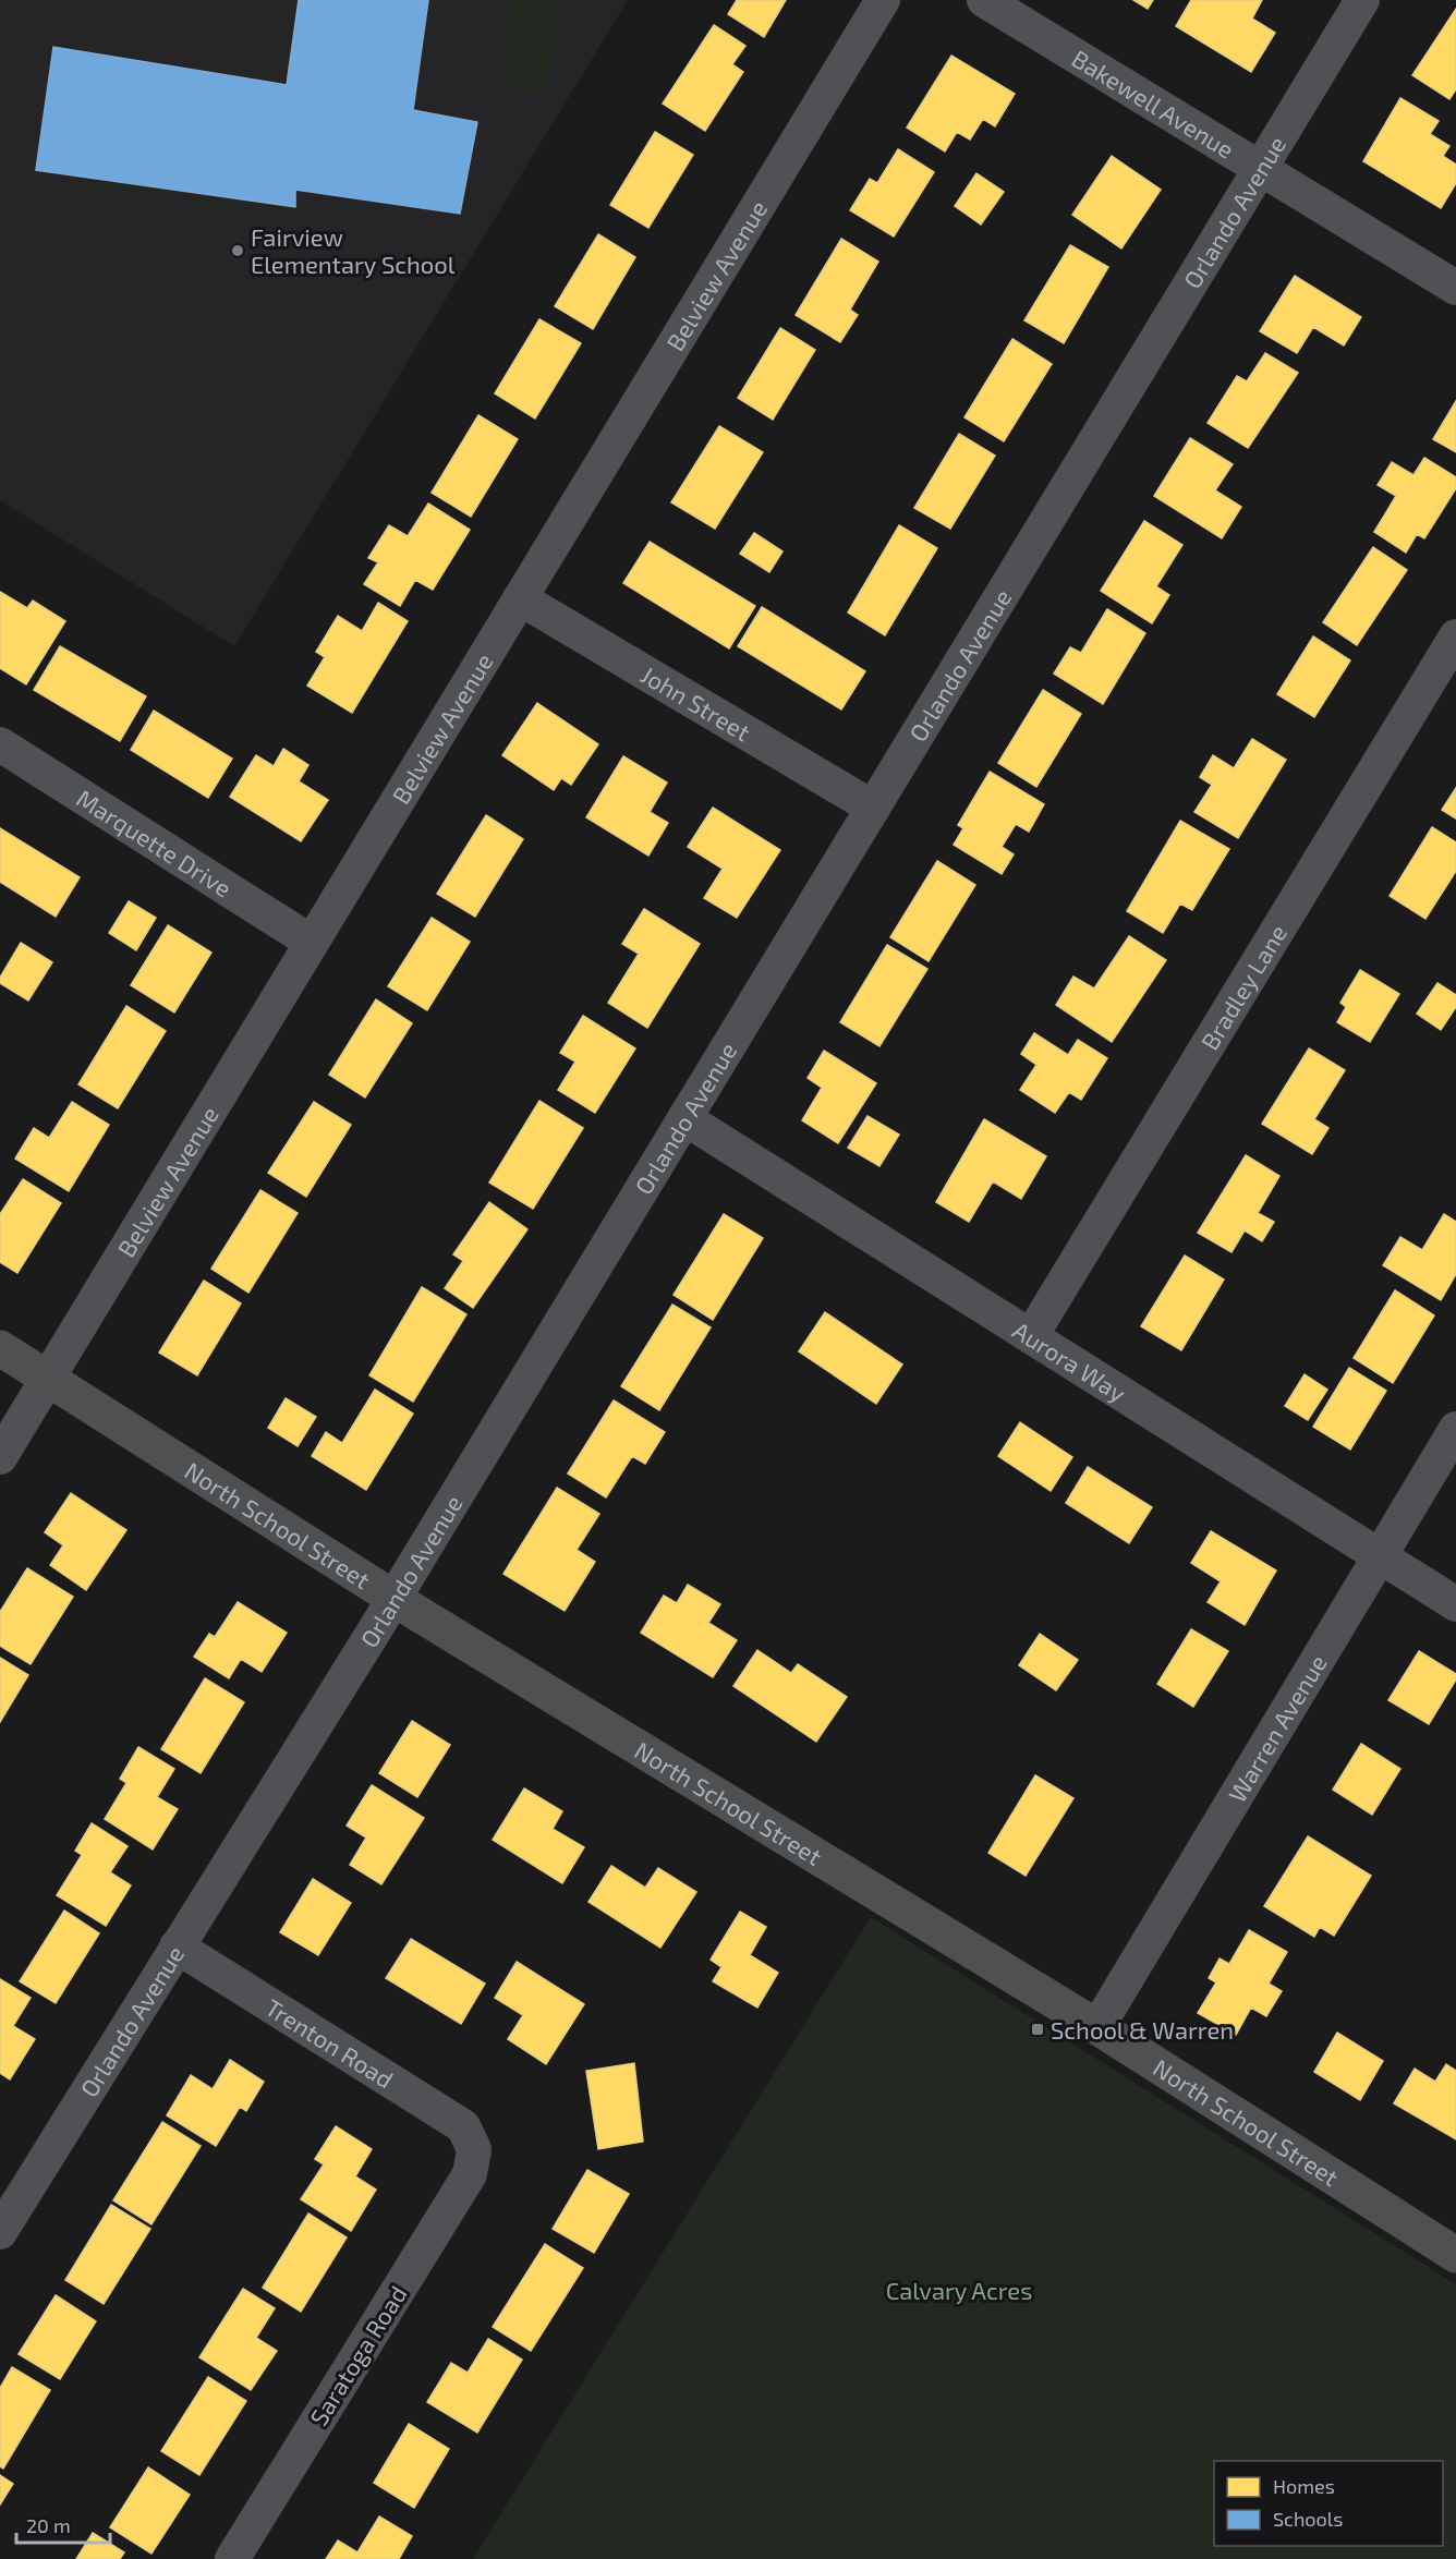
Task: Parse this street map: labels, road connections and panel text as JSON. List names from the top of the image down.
{
  "streets": {
    "street": [
      "Bakewell Avenue",
      "Orlando Avenue",
      "Belview Avenue",
      "John Street",
      "Marquette Drive",
      "Bradley Lane",
      "Aurora Way",
      "North School Street",
      "Warren Avenue",
      "Trenton Road",
      "Saratoga Road"
    ]
  },
  "crossings": [
    ["Bakewell Avenue", "Orlando Avenue"],
    ["Orlando Avenue", "John Street"],
    ["Orlando Avenue", "Aurora Way"],
    ["Orlando Avenue", "North School Street"],
    ["Orlando Avenue", "Trenton Road"],
    ["Belview Avenue", "John Street"],
    ["Belview Avenue", "Marquette Drive"],
    ["Belview Avenue", "North School Street"],
    ["Bradley Lane", "Aurora Way"],
    ["Aurora Way", "Warren Avenue"],
    ["North School Street", "Warren Avenue"],
    ["Trenton Road", "Saratoga Road"]
  ],
  "parks": ["Calvary Acres"],
  "places": {
    "other": ["Fairview Elementary School"],
    "transit": ["School & Warren"]
  },
  "legend": ["Homes", "Schools"],
  "scale_bar": "20 m"
}
